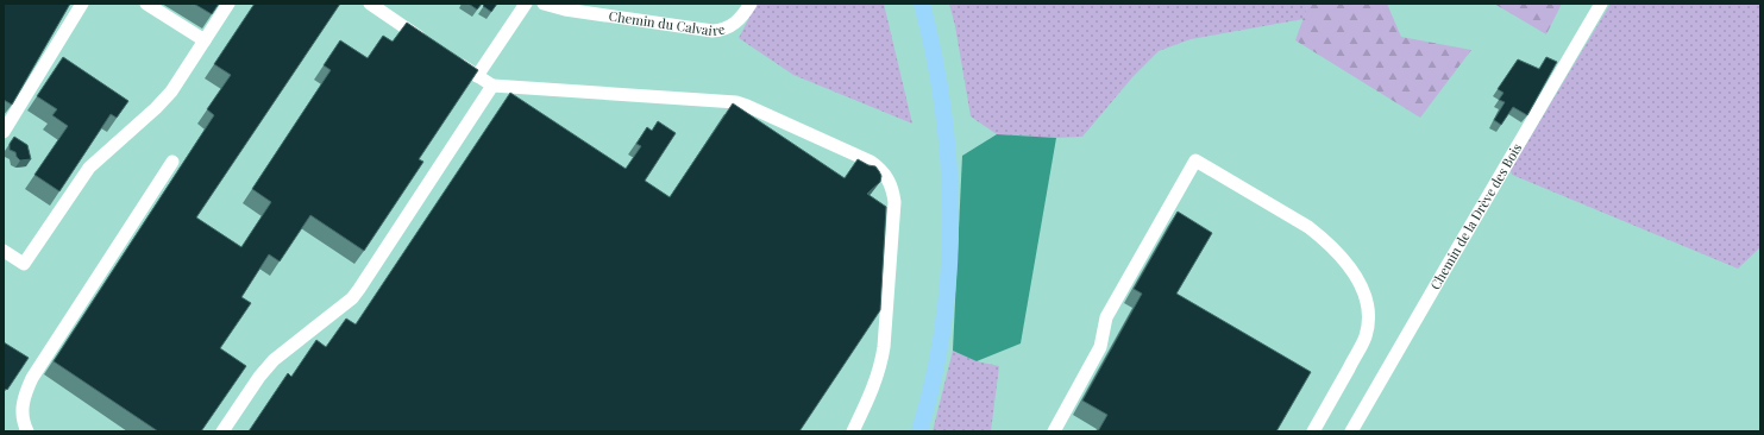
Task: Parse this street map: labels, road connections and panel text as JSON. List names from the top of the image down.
{
  "streets": {
    "street": ["Chemin du Calvaire", "Chemin de la Drève des Bois"]
  }
}
